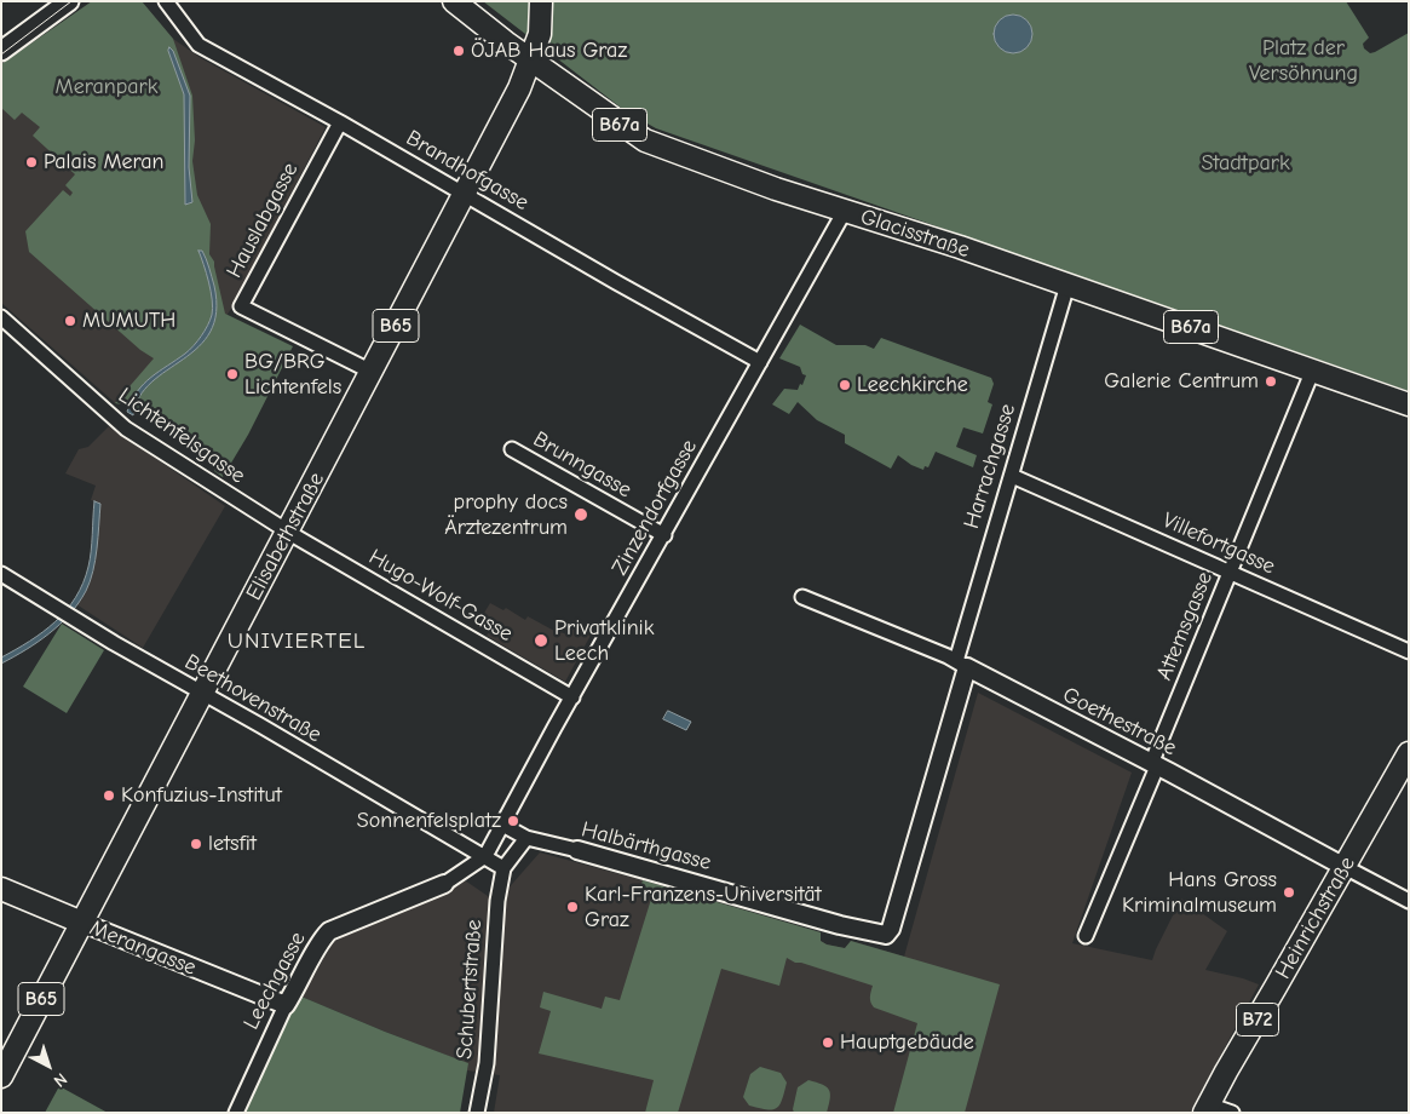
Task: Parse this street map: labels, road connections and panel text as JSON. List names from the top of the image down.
{
  "streets": {
    "main road": [
      "B67a",
      "Glacisstraße",
      "B65",
      "Elisabethstraße",
      "Heinrichstraße",
      "Merangasse",
      "B72"
    ],
    "street": [
      "Brandhofgasse",
      "Hauslabgasse",
      "Lichtenfelsgasse",
      "Brunngasse",
      "Harrachgasse",
      "Zinzendorfgasse",
      "Villefortgasse",
      "Hugo-Wolf-Gasse",
      "Attemsgasse",
      "Beethovenstraße",
      "Goethestraße",
      "Halbärthgasse",
      "Leechgasse",
      "Schubertstraße"
    ]
  },
  "crossings": [
    ["Brandhofgasse", "Hauslabgasse"],
    ["Brandhofgasse", "Zinzendorfgasse"],
    ["Brandhofgasse", "Elisabethstraße"],
    ["Hauslabgasse", "Elisabethstraße"],
    ["Glacisstraße", "Harrachgasse"],
    ["Glacisstraße", "Zinzendorfgasse"],
    ["Glacisstraße", "Elisabethstraße"],
    ["Glacisstraße", "Attemsgasse"],
    ["Lichtenfelsgasse", "Elisabethstraße"],
    ["Lichtenfelsgasse", "Hugo-Wolf-Gasse"],
    ["Brunngasse", "Zinzendorfgasse"],
    ["Harrachgasse", "Villefortgasse"],
    ["Harrachgasse", "Goethestraße"],
    ["Harrachgasse", "Halbärthgasse"],
    ["Zinzendorfgasse", "Hugo-Wolf-Gasse"],
    ["Elisabethstraße", "Hugo-Wolf-Gasse"],
    ["Elisabethstraße", "Beethovenstraße"],
    ["Elisabethstraße", "Merangasse"],
    ["Villefortgasse", "Attemsgasse"],
    ["Attemsgasse", "Goethestraße"],
    ["Beethovenstraße", "Leechgasse"],
    ["Goethestraße", "Heinrichstraße"],
    ["Merangasse", "Leechgasse"]
  ],
  "districts": ["UNIVIERTEL"],
  "parks": ["Platz der Versöhnung", "Meranpark", "Stadtpark"],
  "places": [
    "ÖJAB Haus Graz",
    "Palais Meran",
    "MUMUTH",
    "BG/BRG Lichtenfels",
    "Galerie Centrum",
    "Leechkirche",
    "prophy docs Ärztezentrum",
    "Privatklinik Leech",
    "Konfuzius-Institut",
    "Sonnenfelsplatz",
    "letsfit",
    "Hans Gross Kriminalmuseum",
    "Karl-Franzens-Universität Graz",
    "Hauptgebäude"
  ],
  "north": "bottom right"
}
